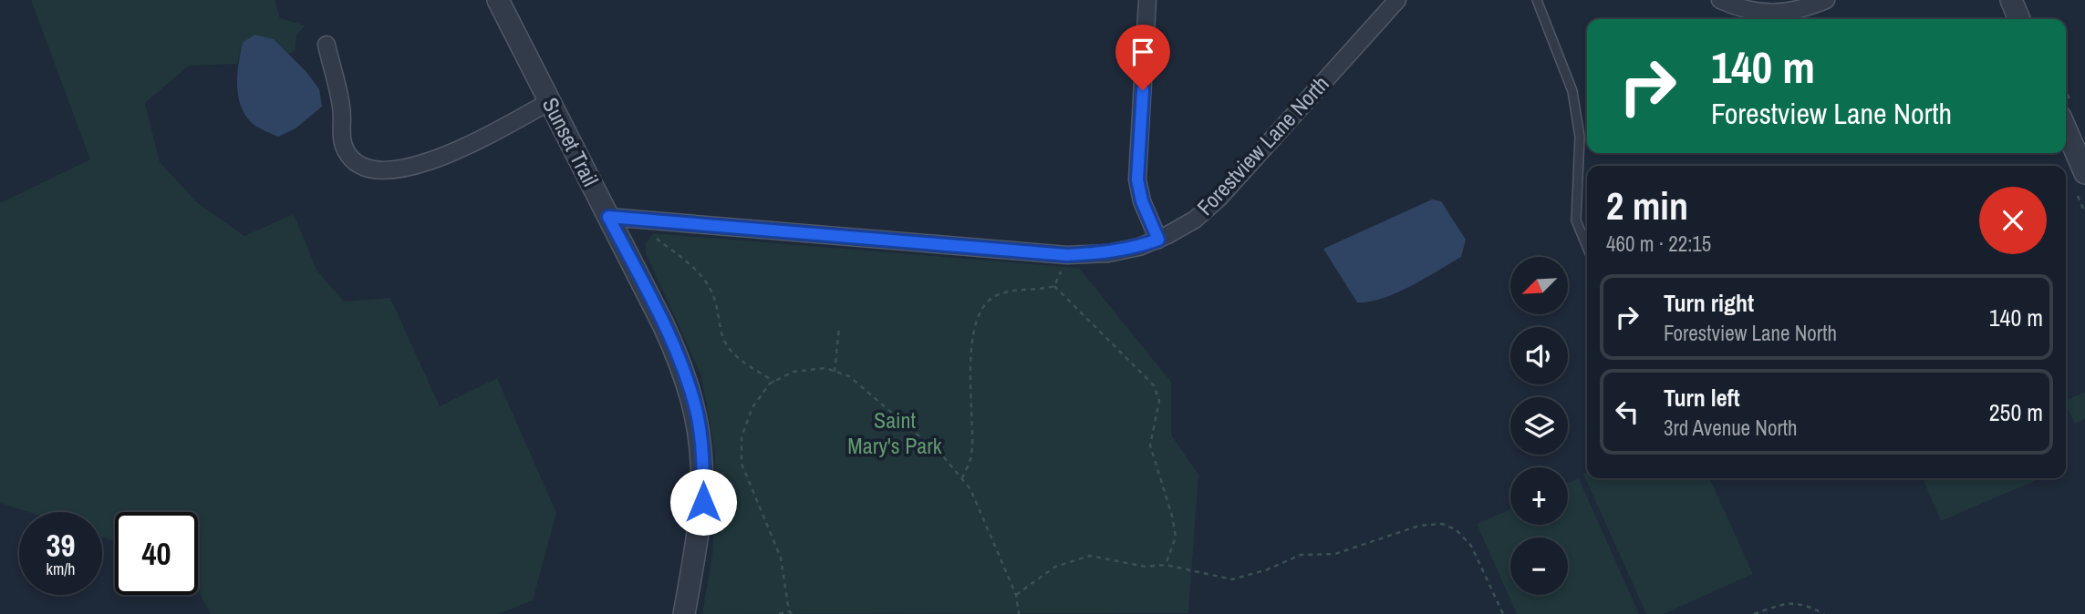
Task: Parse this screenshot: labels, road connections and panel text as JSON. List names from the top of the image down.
{
  "streets": {
    "street": ["Sunset Trail", "Forestview Lane North"]
  },
  "crossings": [
    ["Sunset Trail", "Forestview Lane North"]
  ],
  "parks": ["Saint Mary's Park"],
  "north": "bottom left",
  "page": {
    "turn": ["140 m", "Forestview Lane North"],
    "heading": ["2 min", "460 m · 22:15"],
    "map_buttons": ["+", "−"],
    "list": [
      {
        "name": "Turn right",
        "note": "Forestview Lane North",
        "value": "140 m"
      },
      {
        "name": "Turn left",
        "note": "3rd Avenue North",
        "value": "250 m"
      }
    ],
    "speed": "39 km/h",
    "limit": "40"
  }
}
